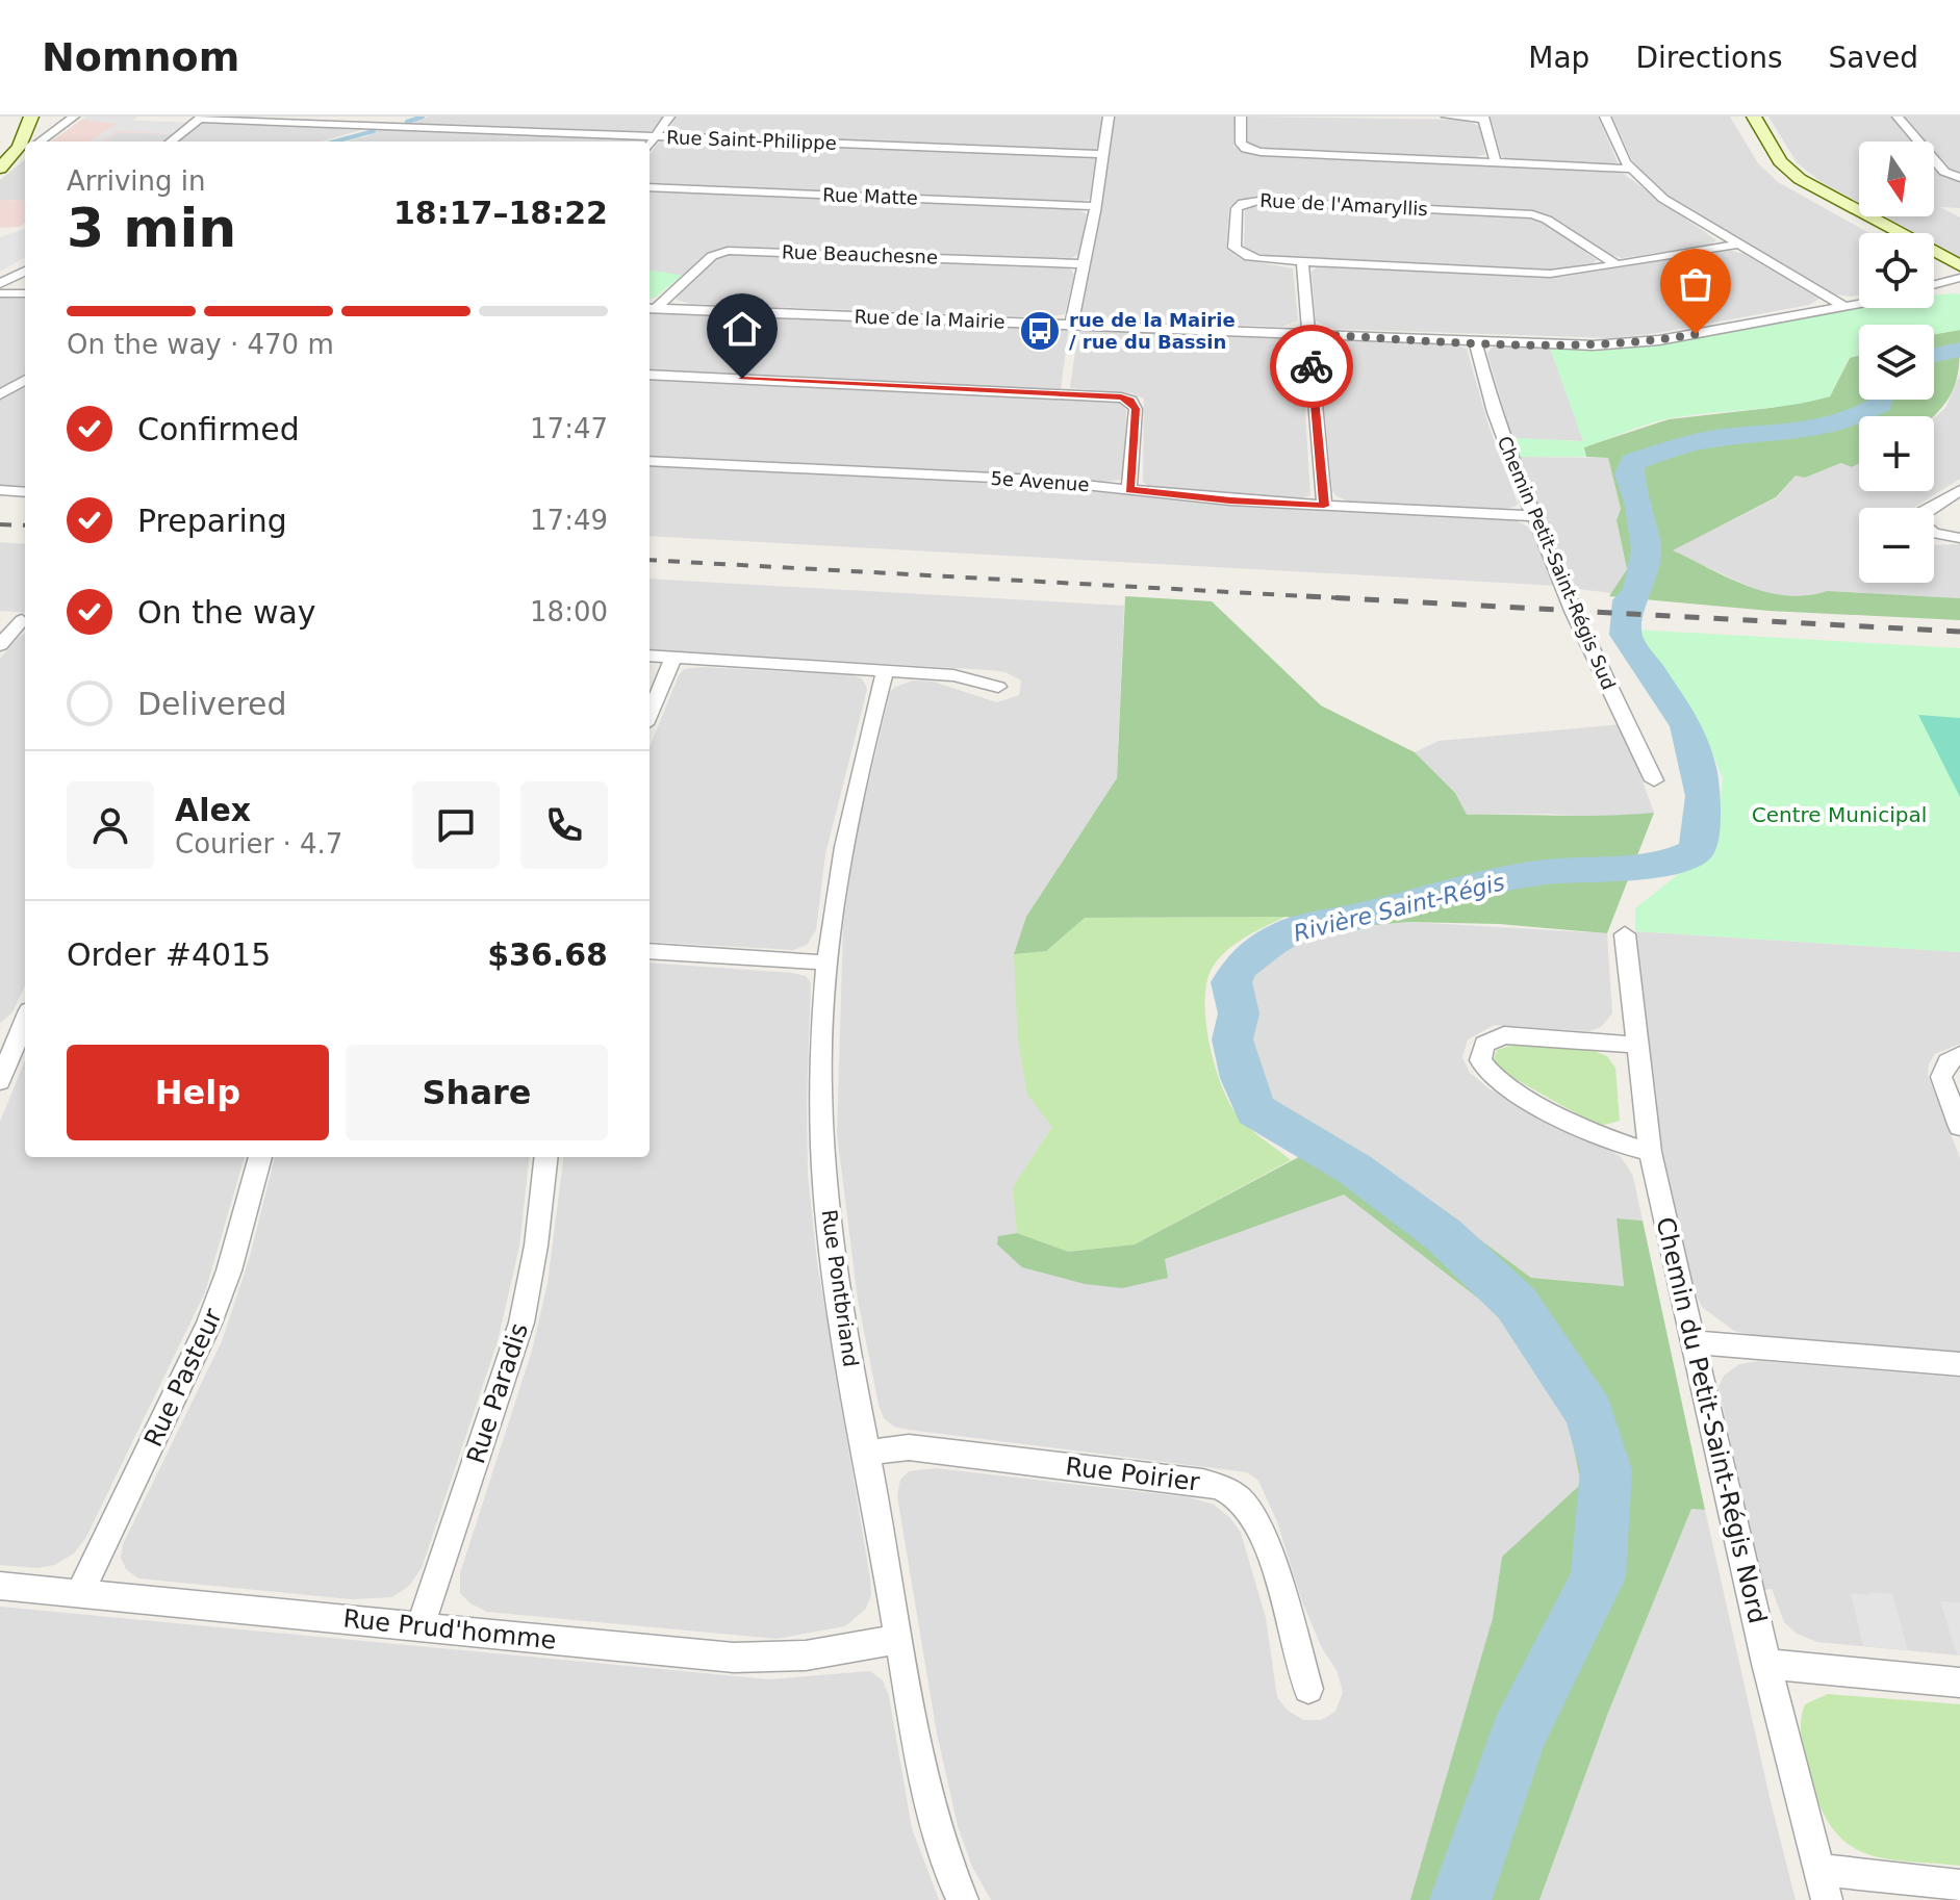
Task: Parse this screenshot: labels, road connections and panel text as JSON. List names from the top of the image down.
{
  "streets": {
    "street": [
      "Rue Saint-Philippe",
      "Rue Matte",
      "Rue de l'Amaryllis",
      "Rue Beauchesne",
      "Rue de la Mairie",
      "5e Avenue",
      "Chemin Petit-Saint-Régis Sud",
      "Rue Pontbriand",
      "Rue Pasteur",
      "Rue Paradis",
      "Chemin du Petit-Saint-Régis Nord",
      "Rue Poirier",
      "Rue Prud'homme"
    ]
  },
  "crossings": [
    ["Rue Beauchesne", "Rue de la Mairie"],
    ["Rue de la Mairie", "Chemin Petit-Saint-Régis Sud"],
    ["5e Avenue", "Chemin Petit-Saint-Régis Sud"],
    ["Rue Pontbriand", "Rue Poirier"],
    ["Rue Pontbriand", "Rue Prud'homme"],
    ["Rue Pasteur", "Rue Prud'homme"],
    ["Rue Paradis", "Rue Prud'homme"]
  ],
  "water": ["Rivière Saint-Régis"],
  "parks": ["Centre Municipal"],
  "places": {
    "bus stop": ["rue de la Mairie / rue du Bassin"]
  },
  "north": "bottom",
  "page": {
    "header": "Nomnom",
    "nav": ["Map", "Directions", "Saved"],
    "map_buttons": ["+", "−"],
    "heading": ["3 min", "Arriving in", "18:17–18:22"],
    "panel": [
      "Alex",
      "Courier · 4.7",
      "Order #4015",
      "$36.68"
    ],
    "bar": "On the way · 470 m",
    "list": [
      ["Confirmed", "17:47"],
      ["Preparing", "17:49"],
      ["On the way", "18:00"],
      "Delivered"
    ],
    "buttons": ["Help", "Share"]
  }
}
